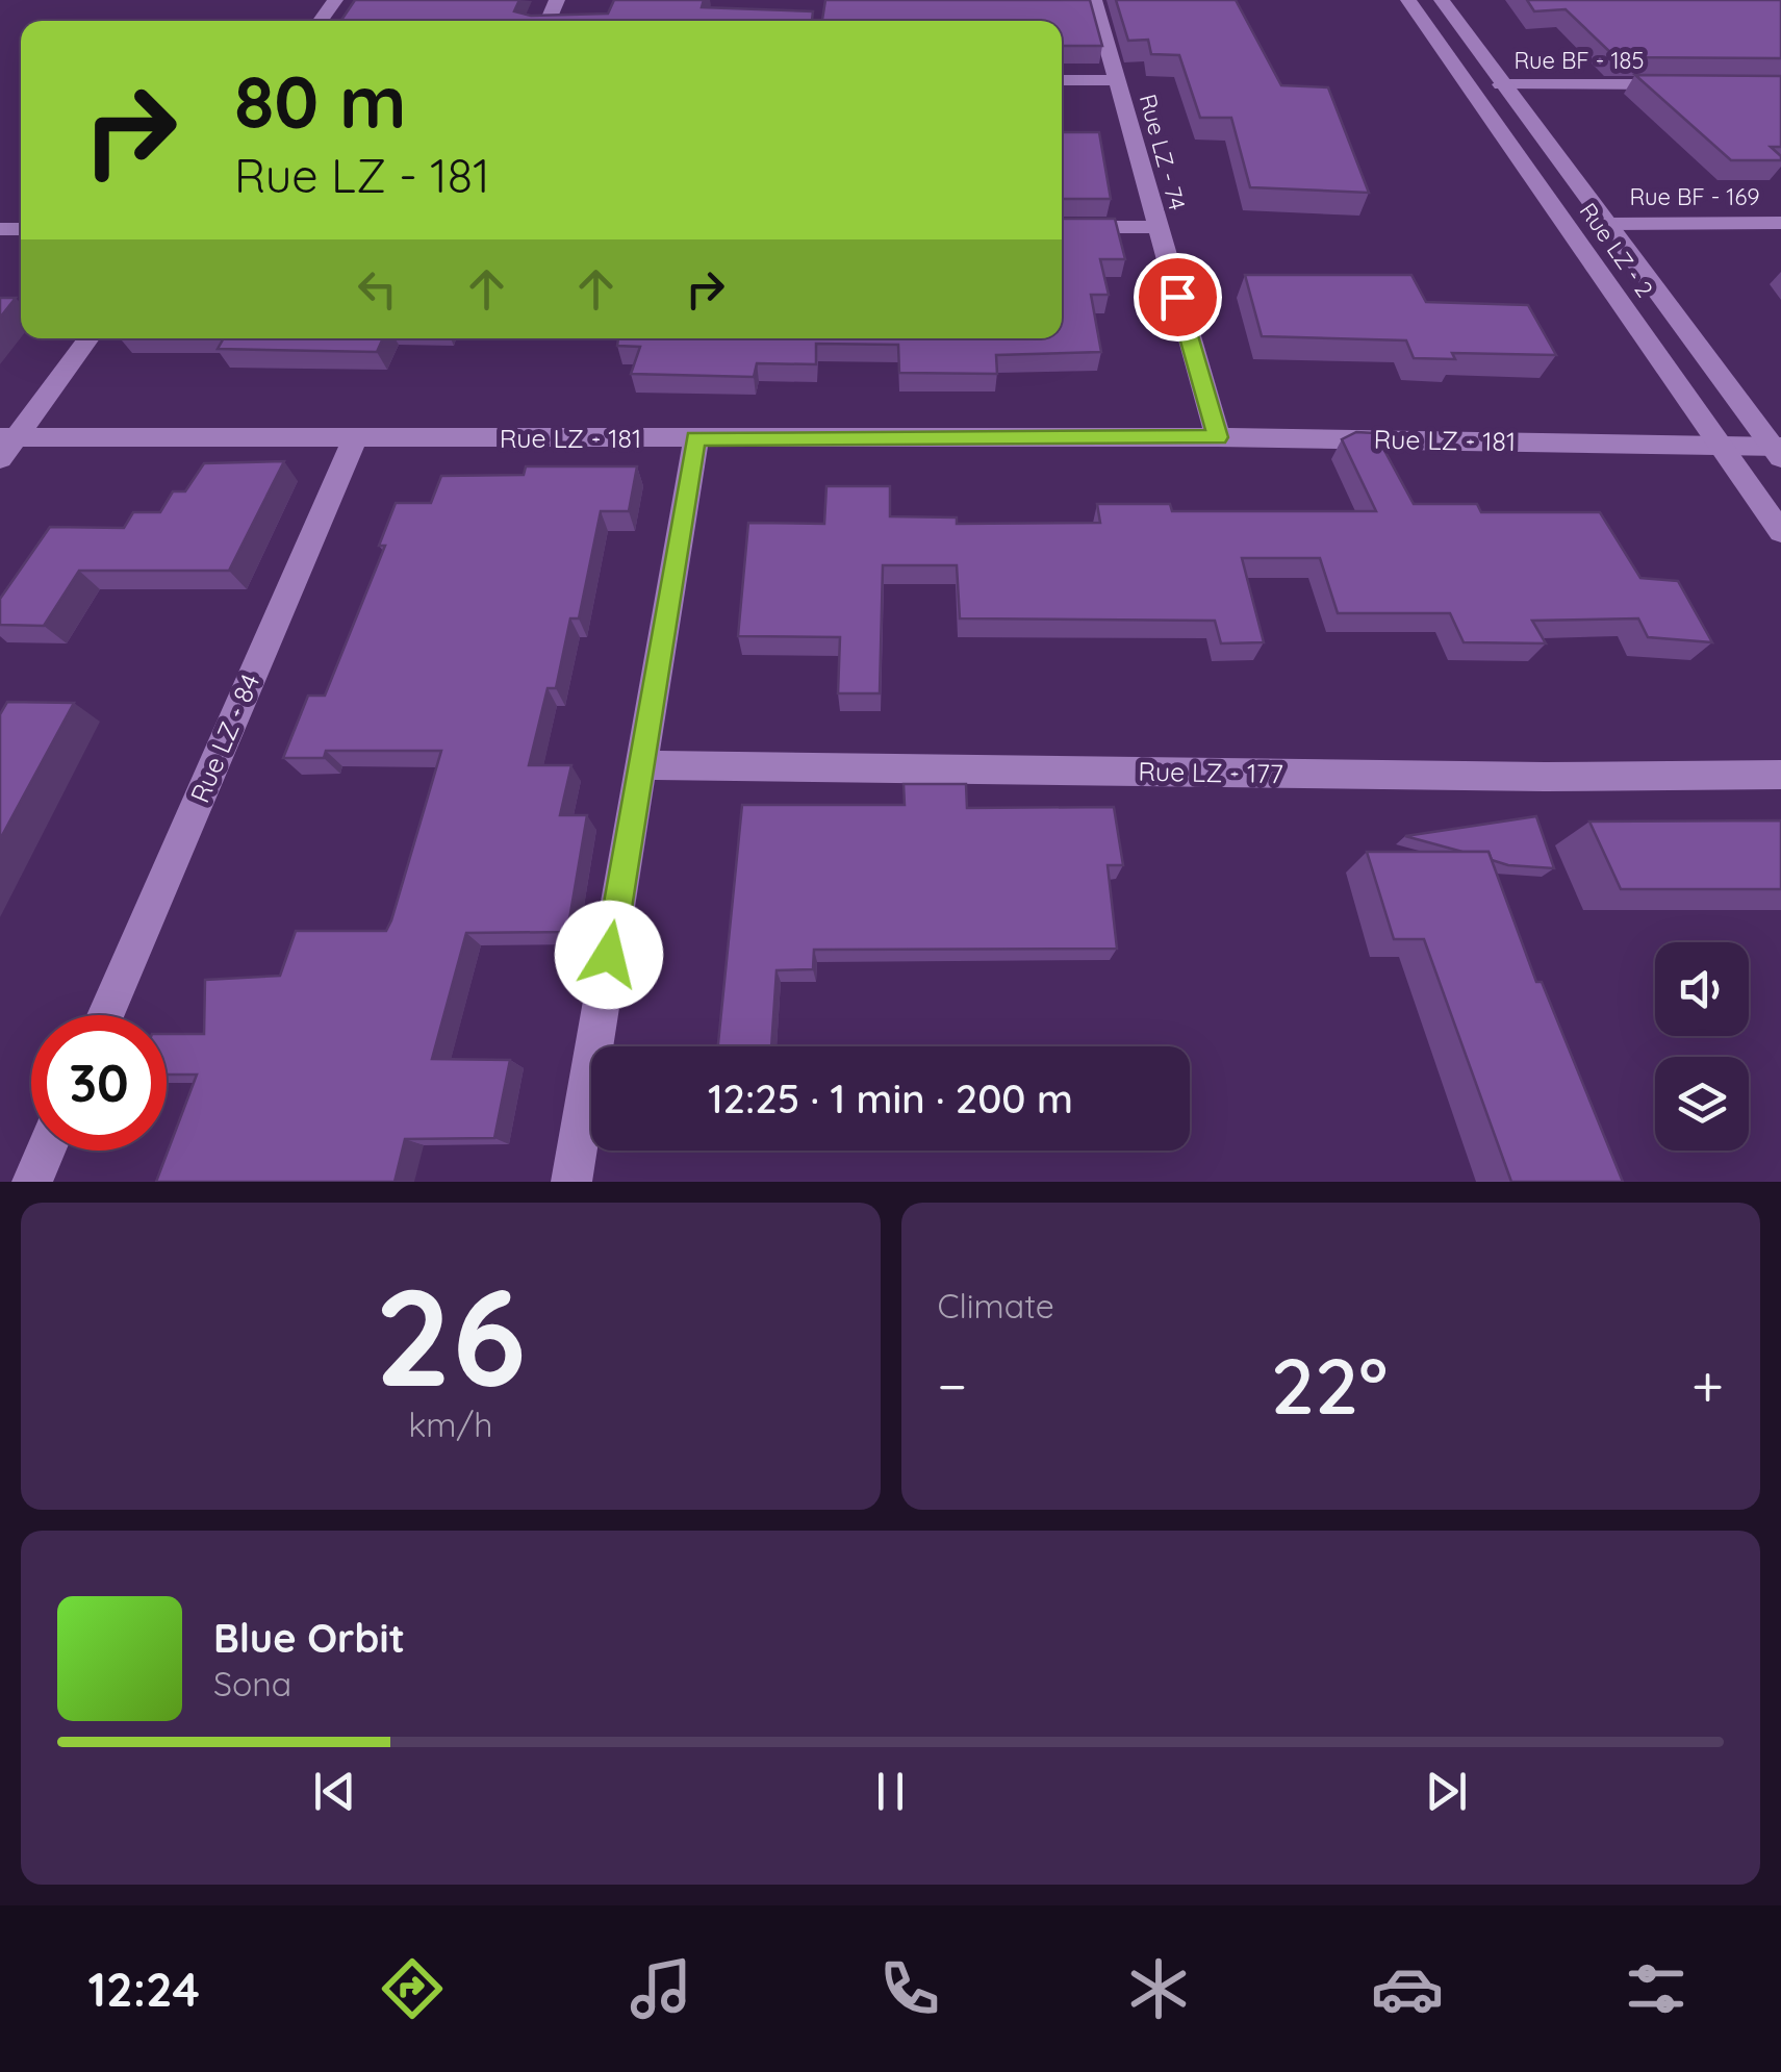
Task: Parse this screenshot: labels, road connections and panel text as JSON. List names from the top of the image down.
{
  "streets": {
    "street": [
      "Rue BF - 185",
      "Rue LZ - 74",
      "Rue BF - 169",
      "Rue LZ - 2",
      "Rue LZ - 181",
      "Rue LZ - 84",
      "Rue LZ - 177"
    ]
  },
  "crossings": [
    ["Rue BF - 185", "Rue LZ - 2"],
    ["Rue LZ - 74", "Rue LZ - 181"],
    ["Rue BF - 169", "Rue LZ - 2"],
    ["Rue LZ - 2", "Rue LZ - 181"],
    ["Rue LZ - 181", "Rue LZ - 84"]
  ],
  "page": {
    "turn": ["80 m", "Rue LZ - 181"],
    "limit": "30",
    "trip": "12:25 · 1 min · 200 m",
    "tile": [
      ["26", "km/h"],
      "Climate"
    ],
    "heat": ["−", "22°", "+"],
    "song": ["Blue Orbit", "Sona"],
    "tabs": "12:24"
  }
}
